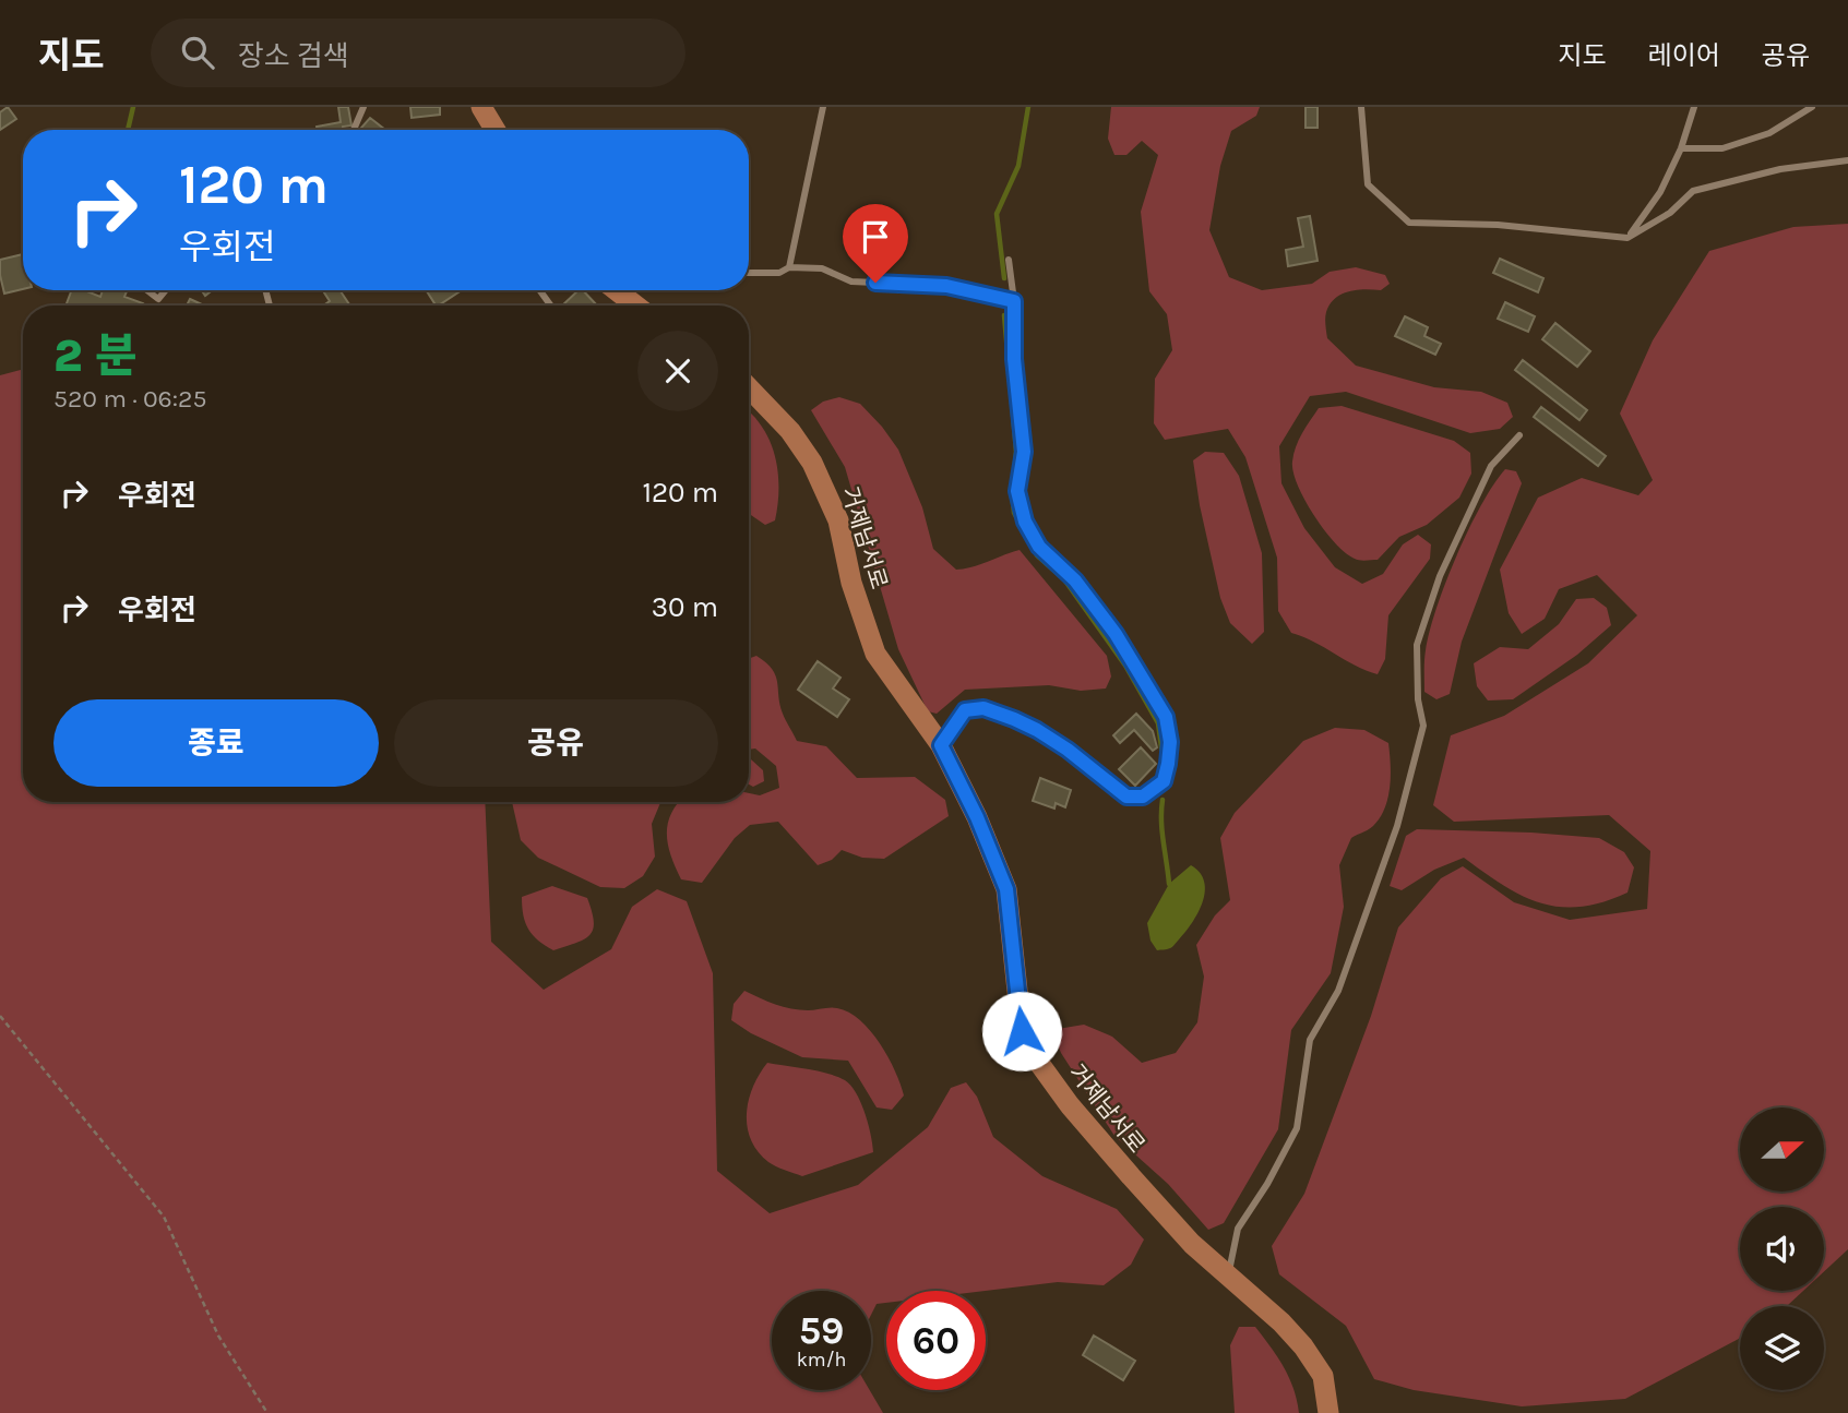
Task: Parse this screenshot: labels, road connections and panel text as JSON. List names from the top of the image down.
{
  "streets": {
    "main road": ["거제남서로"]
  },
  "north": "right",
  "page": {
    "header": "지도",
    "search": "장소 검색",
    "nav": ["지도", "레이어", "공유"],
    "turn": ["120 m", "우회전"],
    "heading": ["2 분", "520 m · 06:25"],
    "list": [
      {
        "name": "우회전",
        "value": "120 m"
      },
      {
        "name": "우회전",
        "value": "30 m"
      }
    ],
    "buttons": ["종료", "공유"],
    "speed": "59 km/h",
    "limit": "60"
  }
}
